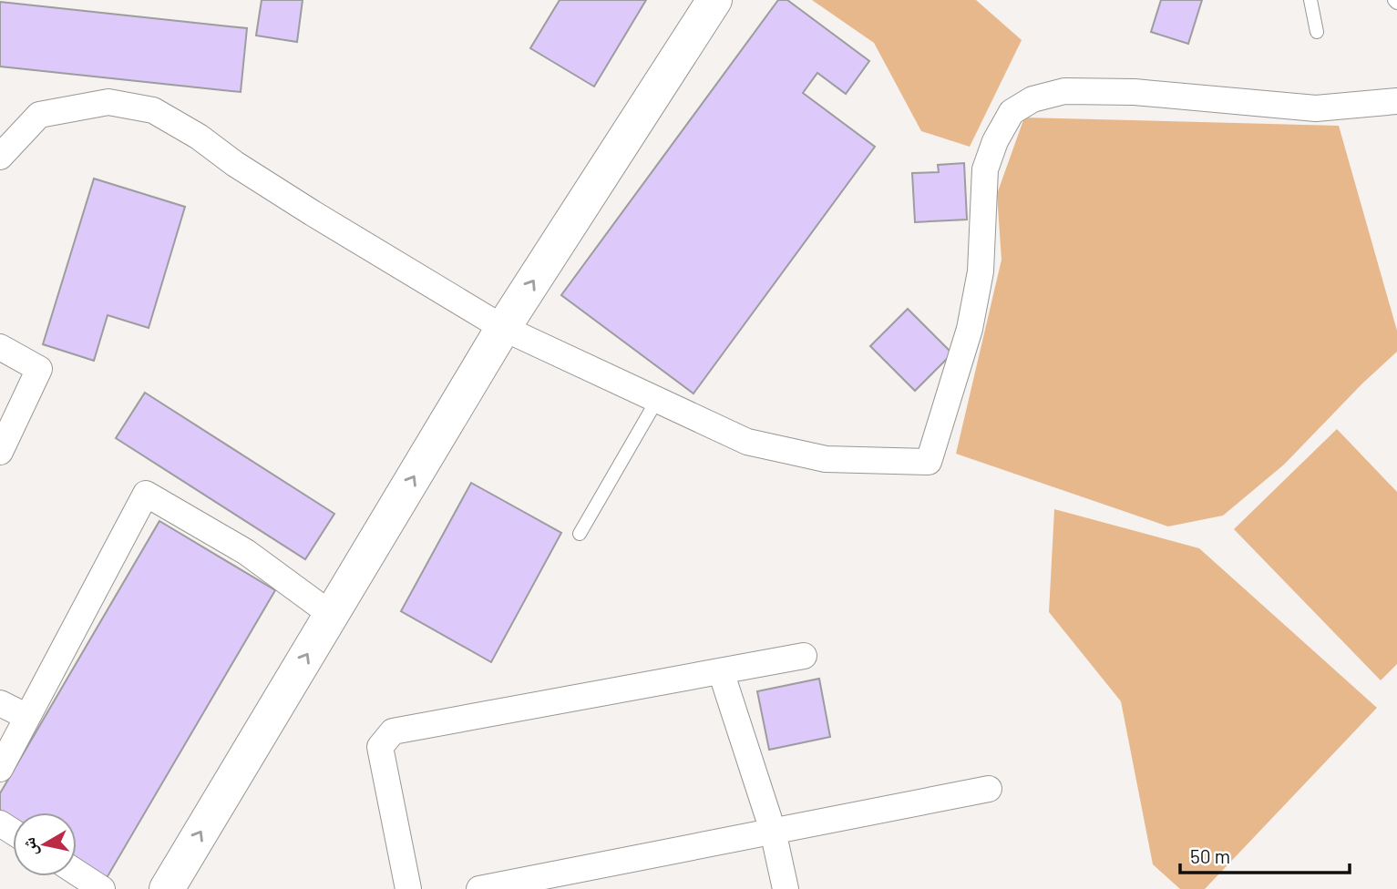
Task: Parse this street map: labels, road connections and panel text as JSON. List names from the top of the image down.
{
  "scale_bar": "50 m",
  "north": "left"
}
